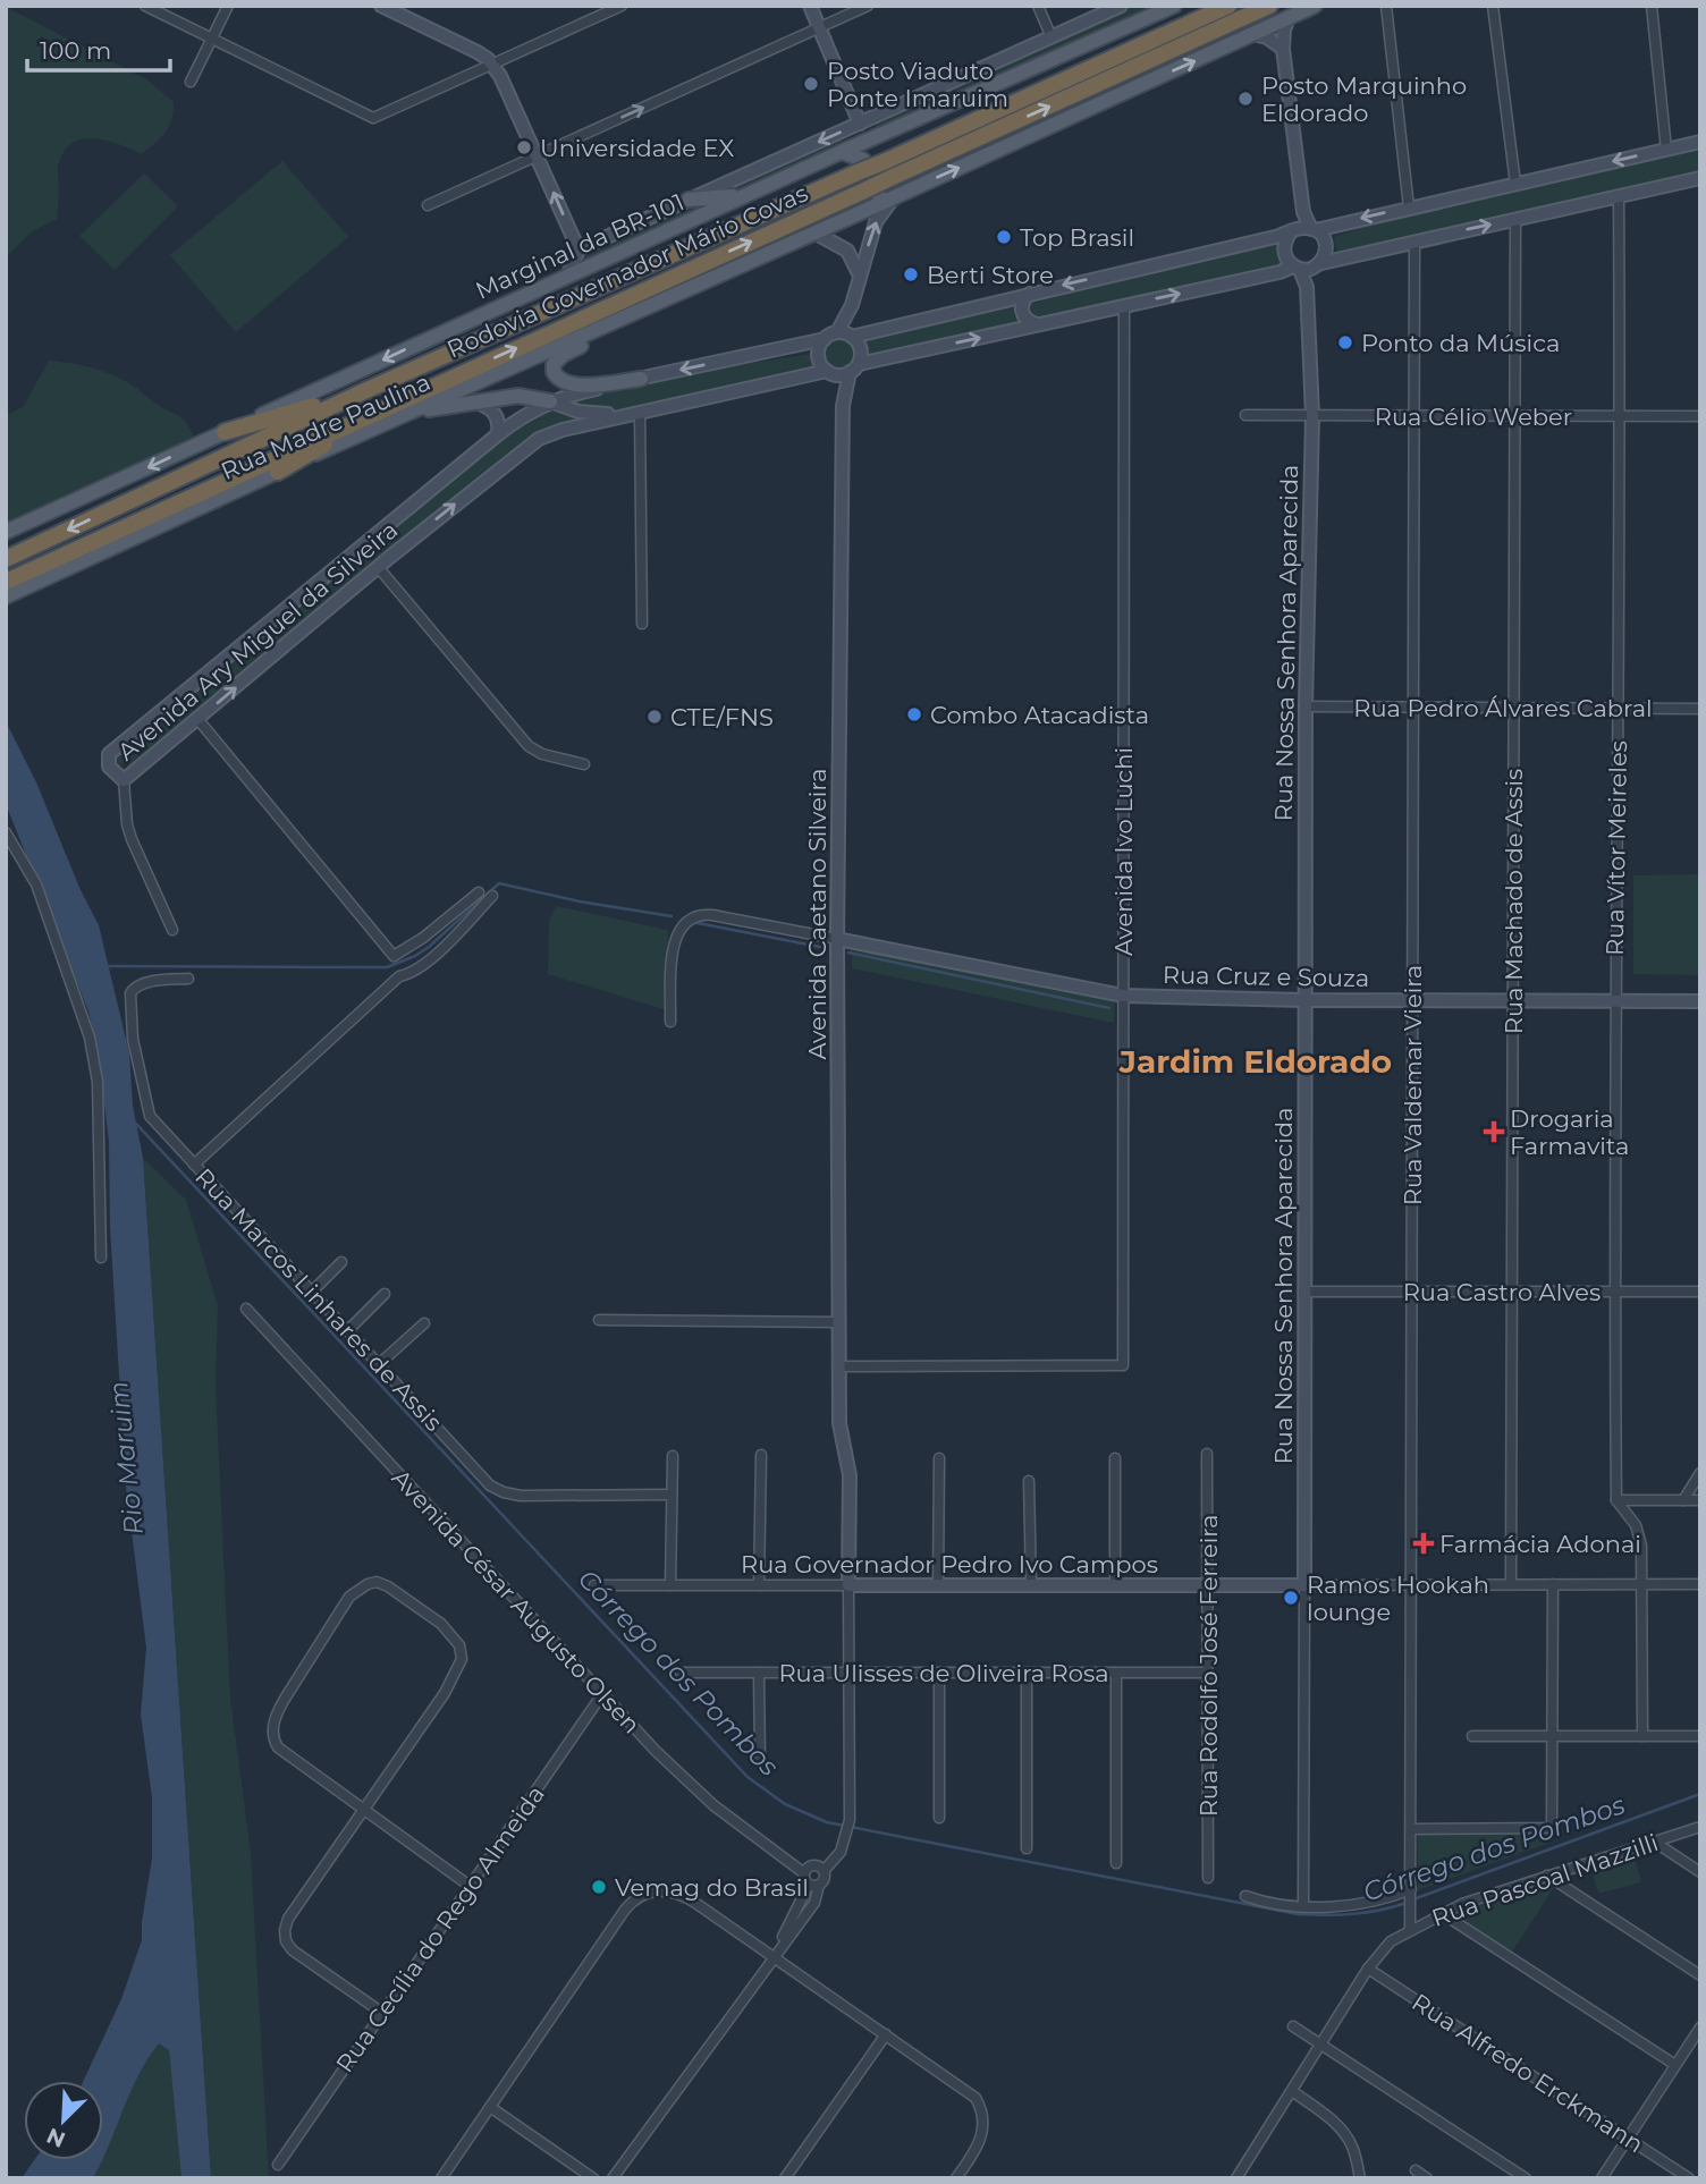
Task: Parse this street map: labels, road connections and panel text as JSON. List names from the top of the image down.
{
  "streets": {
    "highway": ["Rodovia Governador Mário Covas"],
    "main road": ["Marginal da BR-101", "Rua Madre Paulina"],
    "street": [
      "Rua Célio Weber",
      "Avenida Ary Miguel da Silveira",
      "Rua Nossa Senhora Aparecida",
      "Rua Pedro Álvares Cabral",
      "Rua Vítor Meireles",
      "Avenida Ivo Luchi",
      "Rua Machado de Assis",
      "Avenida Caetano Silveira",
      "Rua Cruz e Souza",
      "Rua Valdemar Vieira",
      "Rua Castro Alves",
      "Rua Marcos Linhares de Assis",
      "Rua Governador Pedro Ivo Campos",
      "Avenida César Augusto Olsen",
      "Rua Rodolfo José Ferreira",
      "Rua Ulisses de Oliveira Rosa",
      "Rua Pascoal Mazzilli",
      "Rua Cecília do Rego Almeida",
      "Rua Alfredo Erckmann"
    ]
  },
  "crossings": [
    ["Rua Célio Weber", "Rua Nossa Senhora Aparecida"],
    ["Rua Célio Weber", "Rua Vítor Meireles"],
    ["Rua Célio Weber", "Rua Machado de Assis"],
    ["Rua Célio Weber", "Rua Valdemar Vieira"],
    ["Avenida Ary Miguel da Silveira", "Avenida Caetano Silveira"],
    ["Rua Nossa Senhora Aparecida", "Rua Pedro Álvares Cabral"],
    ["Rua Nossa Senhora Aparecida", "Rua Cruz e Souza"],
    ["Rua Nossa Senhora Aparecida", "Rua Castro Alves"],
    ["Rua Nossa Senhora Aparecida", "Rua Governador Pedro Ivo Campos"],
    ["Rua Pedro Álvares Cabral", "Rua Vítor Meireles"],
    ["Rua Pedro Álvares Cabral", "Rua Machado de Assis"],
    ["Rua Pedro Álvares Cabral", "Rua Valdemar Vieira"],
    ["Rua Vítor Meireles", "Rua Cruz e Souza"],
    ["Rua Vítor Meireles", "Rua Castro Alves"],
    ["Avenida Ivo Luchi", "Avenida Caetano Silveira"],
    ["Avenida Ivo Luchi", "Rua Cruz e Souza"],
    ["Rua Machado de Assis", "Rua Cruz e Souza"],
    ["Rua Machado de Assis", "Rua Castro Alves"],
    ["Avenida Caetano Silveira", "Rua Cruz e Souza"],
    ["Avenida Caetano Silveira", "Rua Governador Pedro Ivo Campos"],
    ["Rua Cruz e Souza", "Rua Valdemar Vieira"],
    ["Rua Valdemar Vieira", "Rua Castro Alves"],
    ["Rua Valdemar Vieira", "Rua Pascoal Mazzilli"],
    ["Rua Governador Pedro Ivo Campos", "Rua Rodolfo José Ferreira"],
    ["Avenida César Augusto Olsen", "Rua Cecília do Rego Almeida"],
    ["Rua Rodolfo José Ferreira", "Rua Ulisses de Oliveira Rosa"],
    ["Rua Pascoal Mazzilli", "Rua Alfredo Erckmann"]
  ],
  "one_way": ["Marginal da BR-101"],
  "districts": ["Jardim Eldorado"],
  "water": ["Rio Maruim", "Córrego dos Pombos"],
  "places": {
    "other": [
      "Posto Viaduto Ponte Imaruim",
      "Posto Marquinho Eldorado",
      "Universidade EX",
      "Top Brasil",
      "Berti Store",
      "Ponto da Música",
      "Combo Atacadista",
      "CTE/FNS",
      "Ramos Hookah lounge",
      "Vemag do Brasil"
    ],
    "health": ["Drogaria Farmavita", "Farmácia Adonai"]
  },
  "scale_bar": "100 m",
  "north": "bottom left"
}
